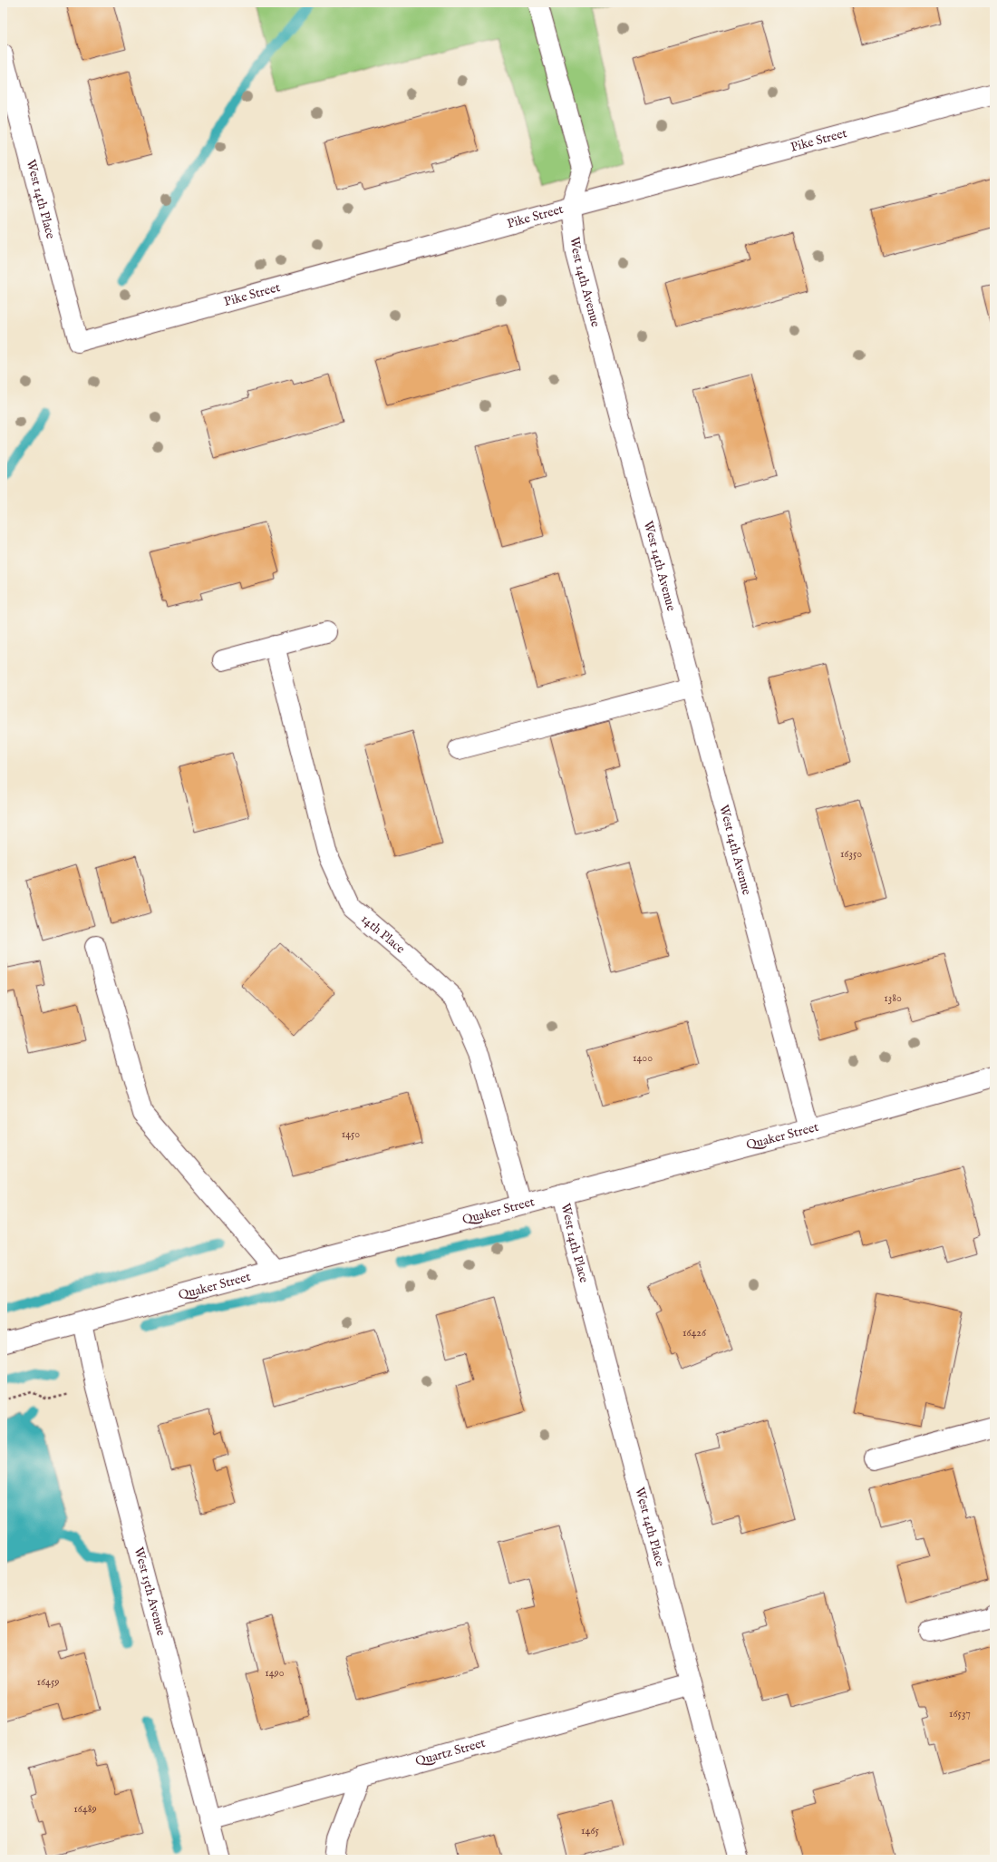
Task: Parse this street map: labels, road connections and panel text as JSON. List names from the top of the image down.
{
  "streets": {
    "street": [
      "Pike Street",
      "West 14th Place",
      "West 14th Avenue",
      "14th Place",
      "Quaker Street",
      "West 15th Avenue",
      "Quartz Street"
    ]
  },
  "crossings": [
    ["Pike Street", "West 14th Place"],
    ["Pike Street", "West 14th Avenue"],
    ["West 14th Place", "Quaker Street"],
    ["West 14th Place", "Quartz Street"],
    ["West 14th Avenue", "Quaker Street"],
    ["14th Place", "Quaker Street"],
    ["Quaker Street", "West 15th Avenue"],
    ["West 15th Avenue", "Quartz Street"]
  ],
  "house_numbers": [
    "16350",
    "1380",
    "1400",
    "1450",
    "16426",
    "1490",
    "16459",
    "16537",
    "16489",
    "1465"
  ]
}
